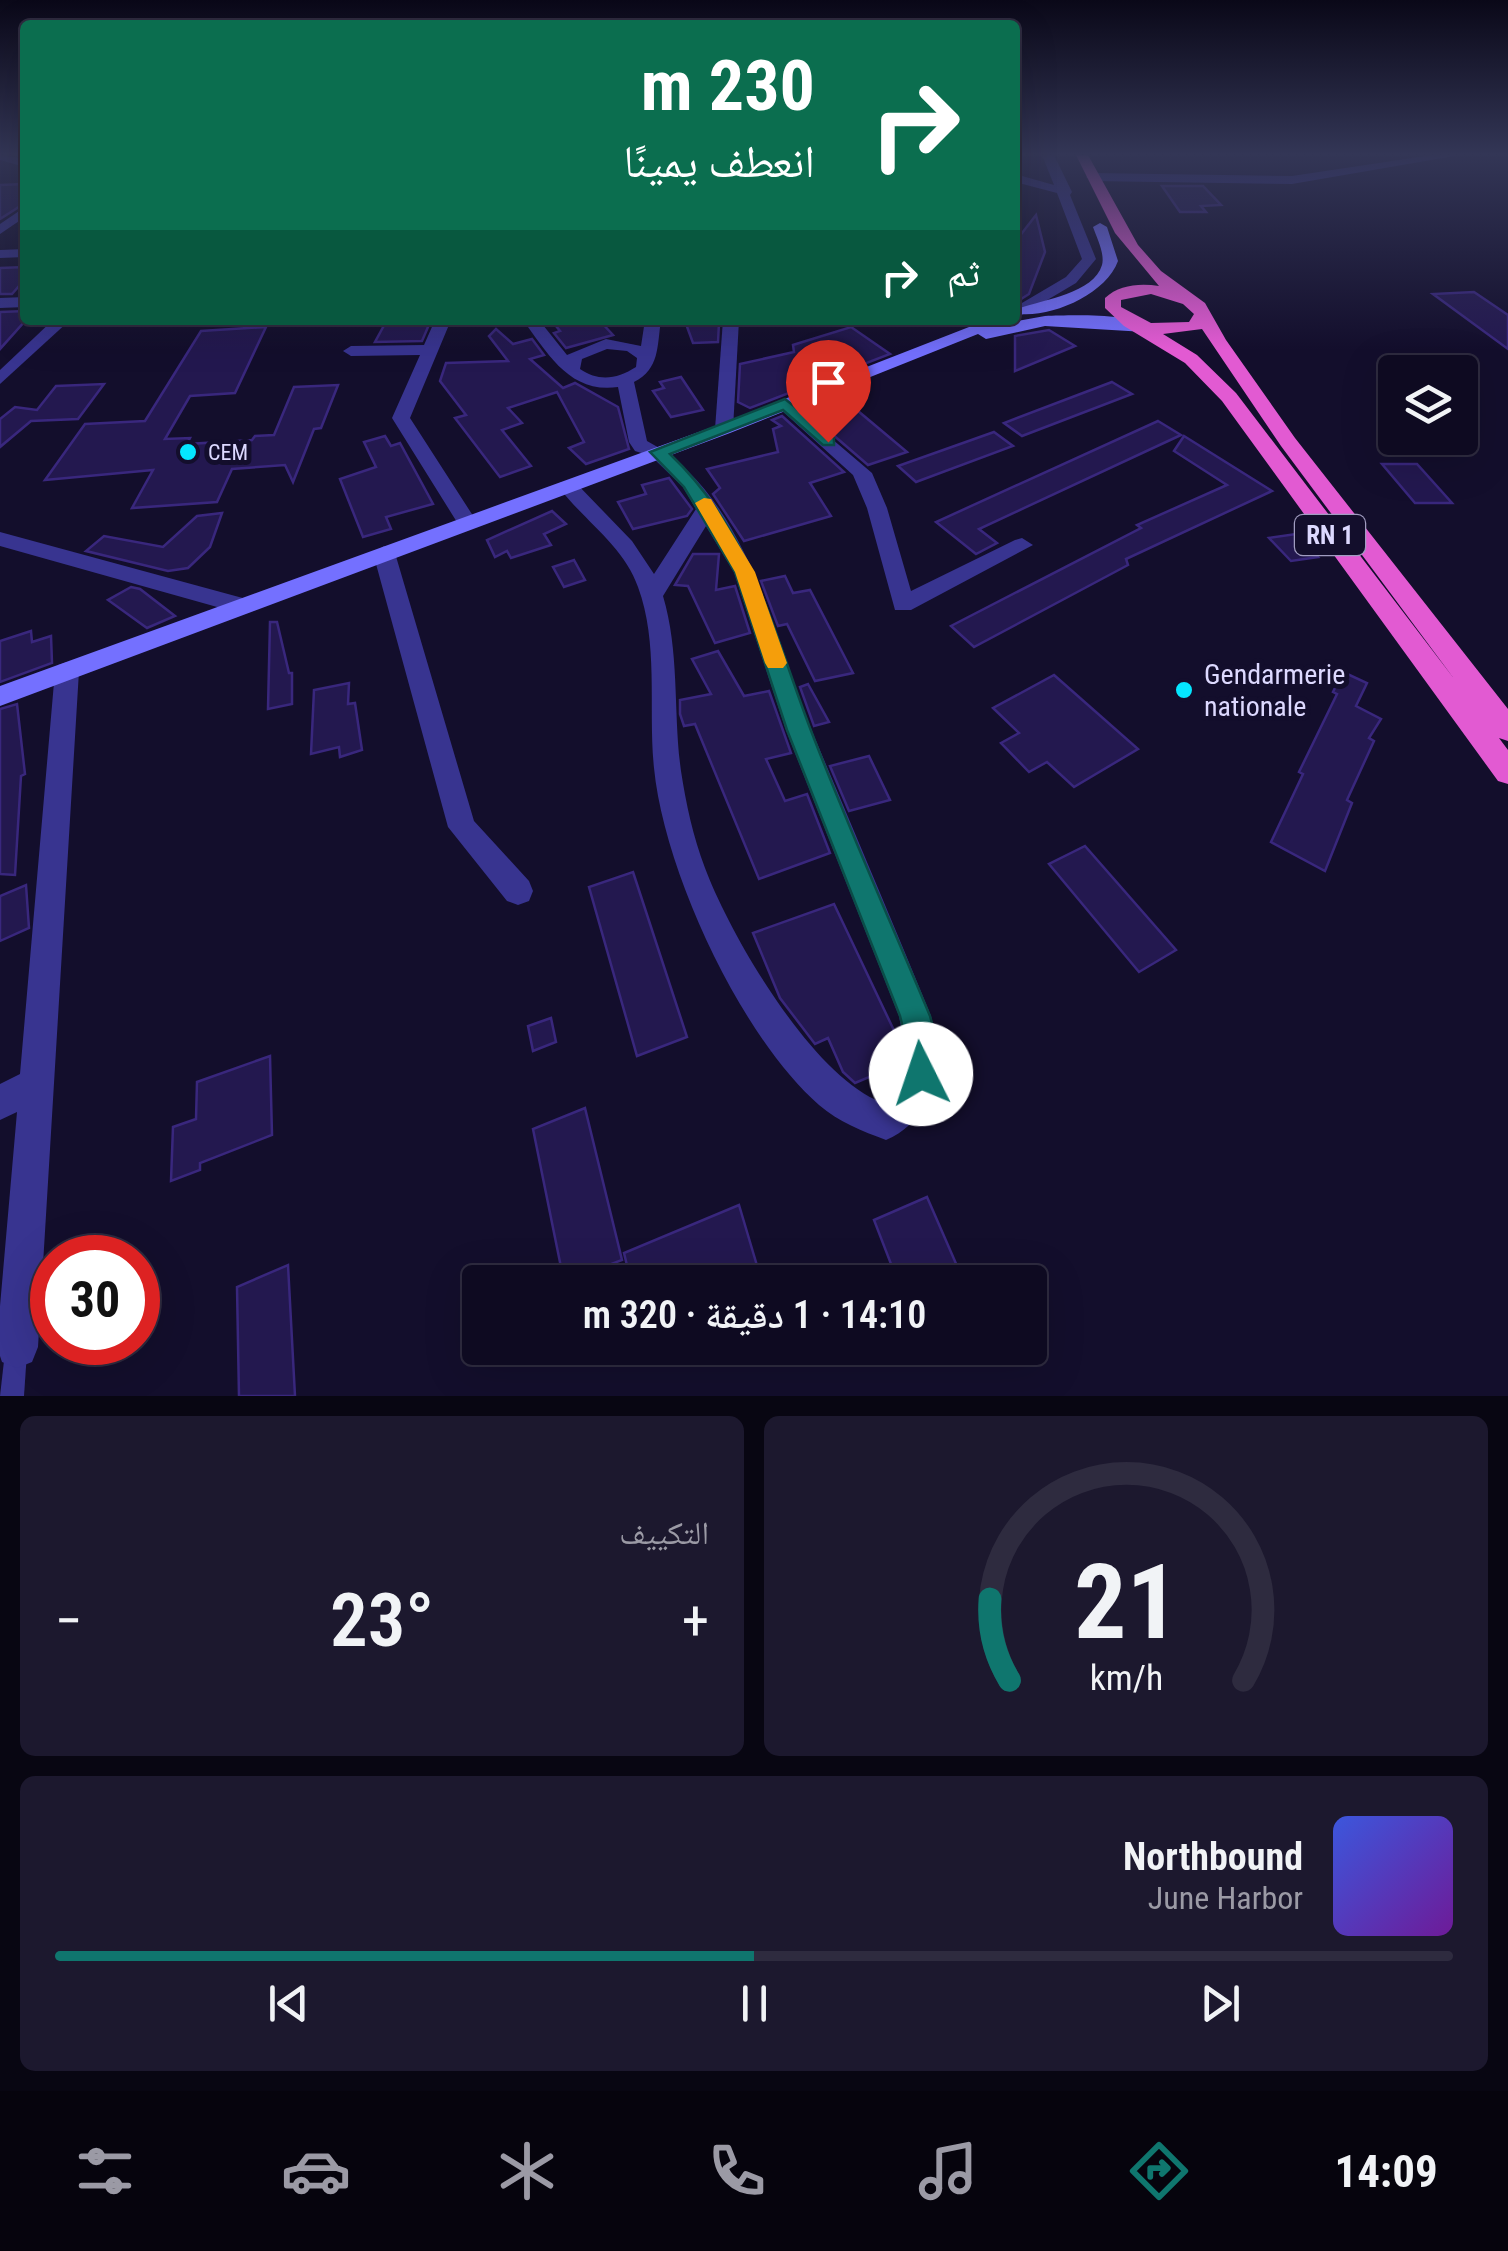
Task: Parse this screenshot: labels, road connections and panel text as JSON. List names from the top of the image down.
{
  "streets": {
    "highway": ["RN 1"]
  },
  "places": ["CEM", "Gendarmerie nationale"],
  "page": {
    "turn": ["230 m", "انعطف يمينًا"],
    "then": "ثم",
    "limit": "30",
    "trip": "14:10 · 1 دقيقة · 320 m",
    "tile": "التكييف",
    "heat": ["−", "23°", "+"],
    "song": ["Northbound", "June Harbor"],
    "tabs": "14:09",
    "gauge": ["21", "km/h"]
  }
}
